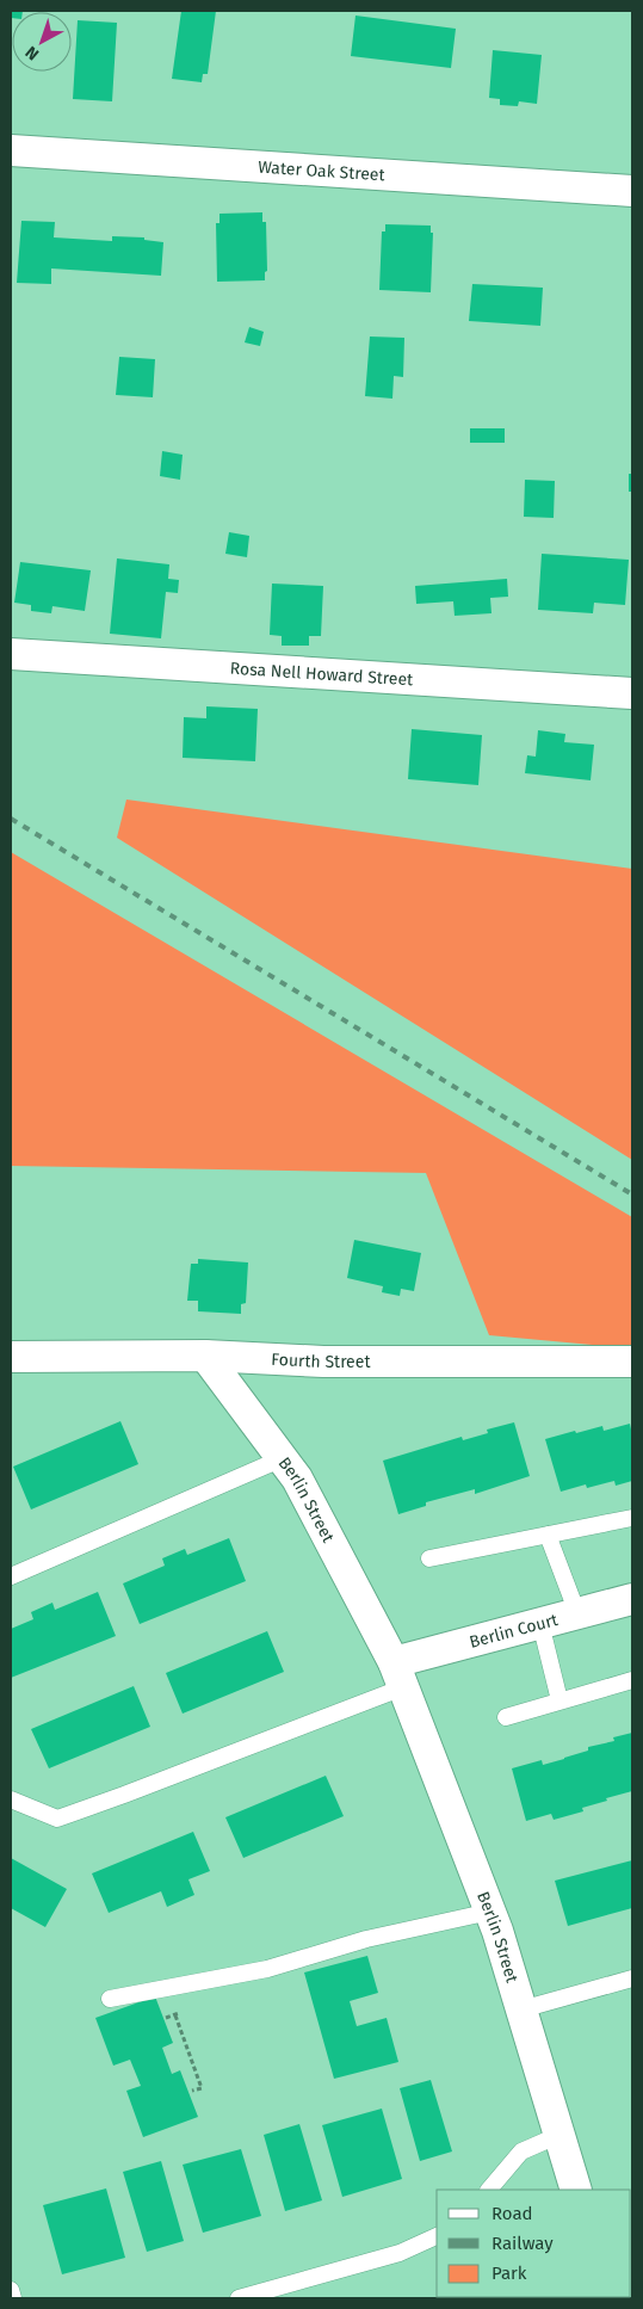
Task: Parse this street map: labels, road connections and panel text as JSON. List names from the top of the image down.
{
  "streets": {
    "street": [
      "Water Oak Street",
      "Rosa Nell Howard Street",
      "Fourth Street",
      "Berlin Street",
      "Berlin Court"
    ]
  },
  "crossings": [
    ["Fourth Street", "Berlin Street"],
    ["Berlin Street", "Berlin Court"]
  ],
  "legend": ["Road", "Railway", "Park"],
  "north": "bottom left"
}
